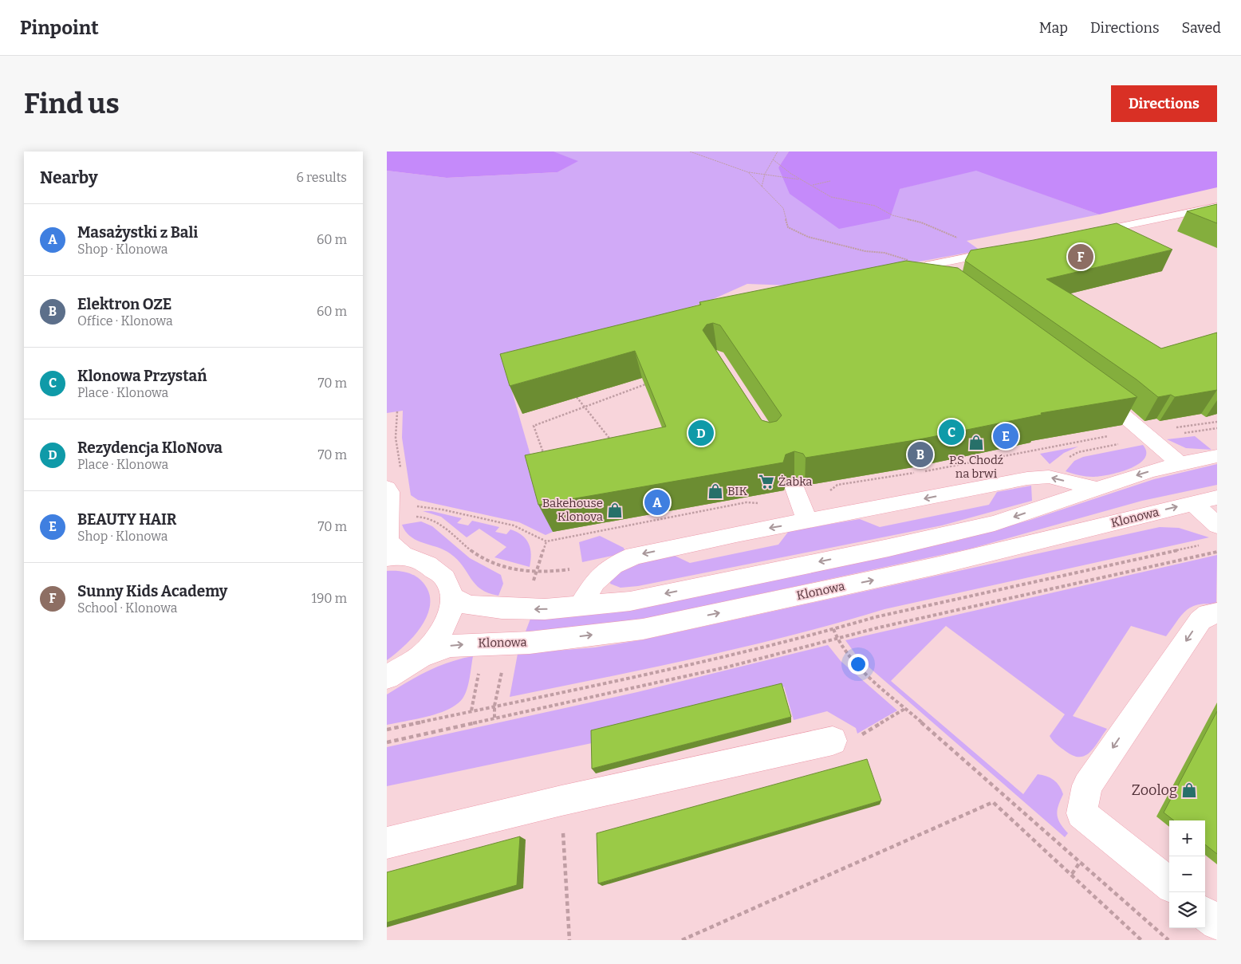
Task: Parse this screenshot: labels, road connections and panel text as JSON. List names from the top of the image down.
{
  "streets": {
    "street": ["Klonowa"]
  },
  "places": {
    "shop": [
      "P.S. Chodź na brwi",
      "BIK",
      "Bakehouse Klonova",
      "Zoolog"
    ],
    "supermarket": ["Żabka"]
  },
  "page": {
    "header": "Pinpoint",
    "nav": ["Map", "Directions", "Saved"],
    "buttons": "Directions",
    "title": "Find us",
    "heading": ["Nearby", "6 results"],
    "list": [
      {
        "mark": "A",
        "name": "Masażystki z Bali",
        "note": "Shop · Klonowa",
        "value": "60 m"
      },
      {
        "mark": "B",
        "name": "Elektron OZE",
        "note": "Office · Klonowa",
        "value": "60 m"
      },
      {
        "mark": "C",
        "name": "Klonowa Przystań",
        "note": "Place · Klonowa",
        "value": "70 m"
      },
      {
        "mark": "D",
        "name": "Rezydencja KloNova",
        "note": "Place · Klonowa",
        "value": "70 m"
      },
      {
        "mark": "E",
        "name": "BEAUTY HAIR",
        "note": "Shop · Klonowa",
        "value": "70 m"
      },
      {
        "mark": "F",
        "name": "Sunny Kids Academy",
        "note": "School · Klonowa",
        "value": "190 m"
      }
    ],
    "pins": [
      "F",
      "C",
      "D",
      "E",
      "B",
      "A"
    ],
    "map_buttons": ["+", "−"]
  }
}
